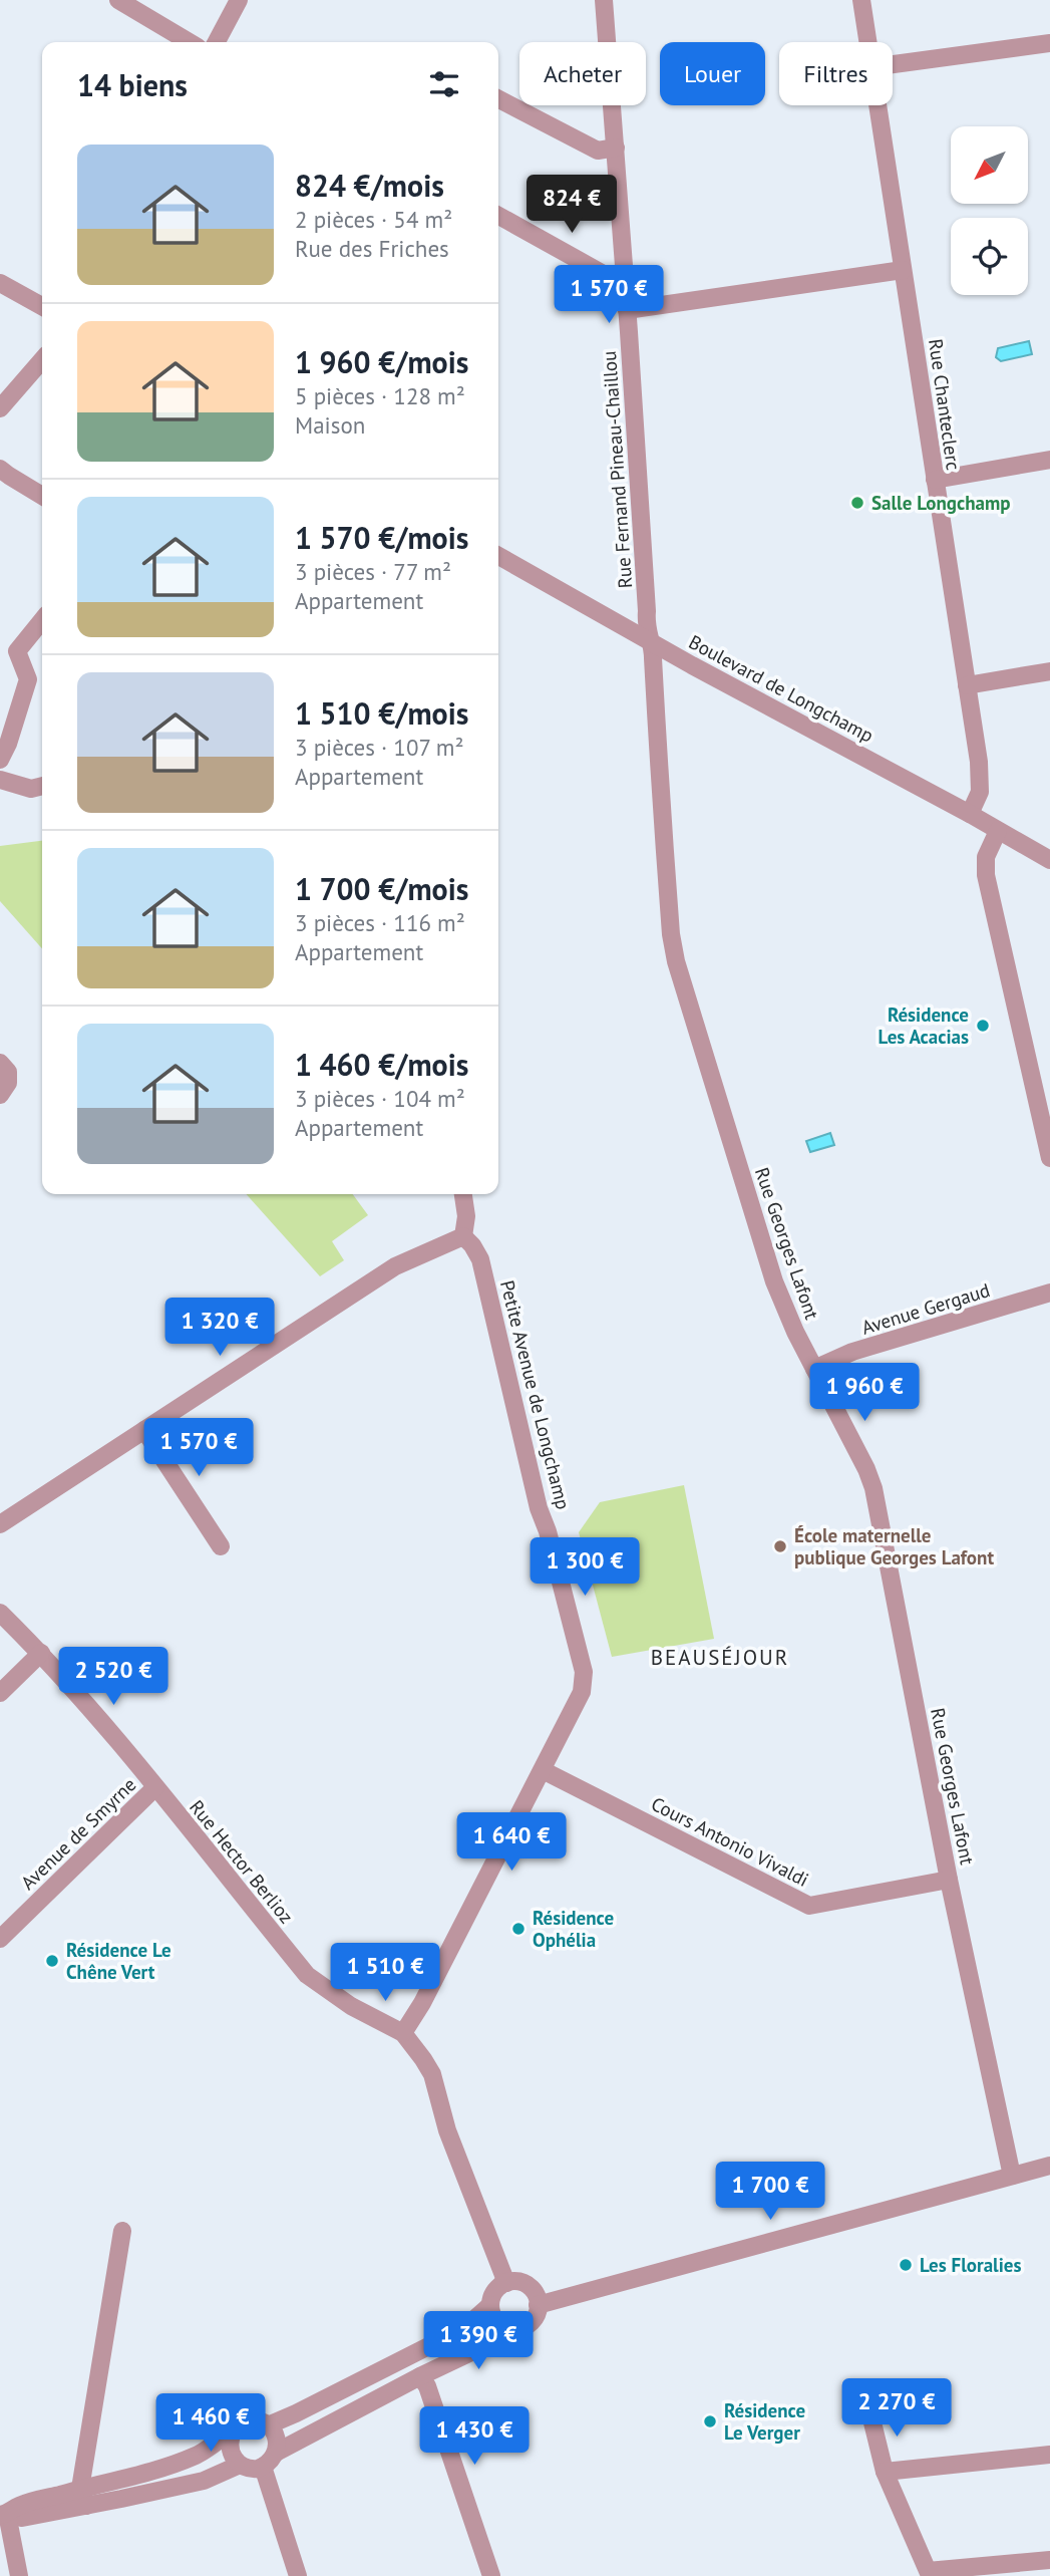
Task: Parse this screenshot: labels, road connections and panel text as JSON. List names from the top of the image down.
{
  "streets": {
    "street": [
      "Rue Chanteclerc",
      "Rue Fernand Pineau-Chaillou",
      "Boulevard de Longchamp",
      "Rue Georges Lafont",
      "Avenue Gergaud",
      "Petite Avenue de Longchamp",
      "Avenue de Smyrne",
      "Cours Antonio Vivaldi",
      "Rue Hector Berlioz"
    ]
  },
  "crossings": [
    ["Rue Chanteclerc", "Boulevard de Longchamp"],
    ["Rue Fernand Pineau-Chaillou", "Boulevard de Longchamp"],
    ["Rue Fernand Pineau-Chaillou", "Rue Georges Lafont"],
    ["Boulevard de Longchamp", "Rue Georges Lafont"],
    ["Rue Georges Lafont", "Avenue Gergaud"],
    ["Rue Georges Lafont", "Cours Antonio Vivaldi"],
    ["Petite Avenue de Longchamp", "Cours Antonio Vivaldi"],
    ["Petite Avenue de Longchamp", "Rue Hector Berlioz"],
    ["Avenue de Smyrne", "Rue Hector Berlioz"]
  ],
  "districts": ["BEAUSÉJOUR"],
  "places": [
    "Salle Longchamp",
    "Résidence Les Acacias",
    "École maternelle publique Georges Lafont",
    "Résidence Ophélia",
    "Résidence Le Chêne Vert",
    "Les Floralies",
    "Résidence Le Verger"
  ],
  "north": "bottom left",
  "page": {
    "chip": ["Acheter", "Louer", "Filtres"],
    "heading": "14 biens",
    "list": [
      {
        "name": "824 €/mois",
        "note": "2 pièces · 54 m² · Rue des Friches"
      },
      {
        "name": "1 960 €/mois",
        "note": "5 pièces · 128 m² · Maison"
      },
      {
        "name": "1 570 €/mois",
        "note": "3 pièces · 77 m² · Appartement"
      },
      {
        "name": "1 510 €/mois",
        "note": "3 pièces · 107 m² · Appartement"
      },
      {
        "name": "1 700 €/mois",
        "note": "3 pièces · 116 m² · Appartement"
      },
      {
        "name": "1 460 €/mois",
        "note": "3 pièces · 104 m² · Appartement"
      }
    ],
    "price": [
      "824 €",
      "1 570 €",
      "1 320 €",
      "1 960 €",
      "1 570 €",
      "1 300 €",
      "2 520 €",
      "1 640 €",
      "1 510 €",
      "1 700 €",
      "1 390 €",
      "2 270 €",
      "1 460 €",
      "1 430 €"
    ]
  }
}
